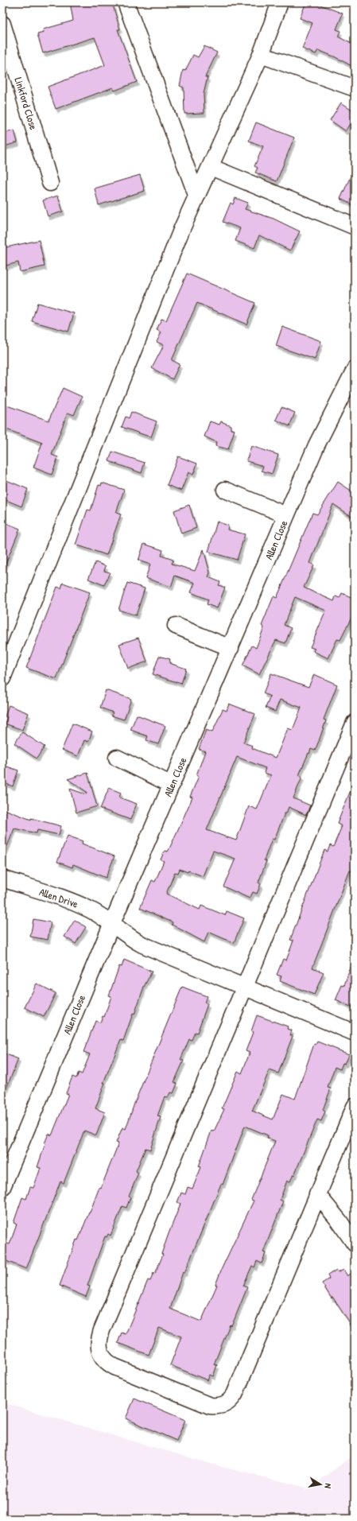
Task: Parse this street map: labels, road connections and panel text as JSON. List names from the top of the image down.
{
  "streets": {
    "street": ["Linkford Close", "Allen Close", "Allen Drive"]
  },
  "crossings": [
    ["Allen Close", "Allen Drive"]
  ],
  "north": "right"
}
